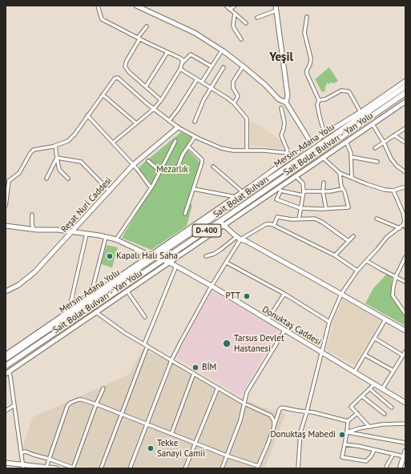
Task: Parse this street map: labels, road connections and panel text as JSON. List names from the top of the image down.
{
  "streets": {
    "highway": ["Mersin-Adana Yolu", "Sait Bolat Bulvarı", "D-400"],
    "street": ["Sait Bolat Bulvarı - Yan Yolu", "Reşat Nuri Caddesi", "Donuktaş Caddesi"]
  },
  "crossings": [
    ["Sait Bolat Bulvarı - Yan Yolu", "Donuktaş Caddesi"],
    ["Mersin-Adana Yolu", "Donuktaş Caddesi"],
    ["Sait Bolat Bulvarı", "Donuktaş Caddesi"],
    ["Reşat Nuri Caddesi", "Donuktaş Caddesi"]
  ],
  "districts": ["Yeşil"],
  "parks": ["Mezarlık"],
  "places": [
    "Kapalı Halı Saha",
    "PTT",
    "Tarsus Devlet Hastanesi",
    "BİM",
    "Donuktaş Mabedi",
    "Tekke Sanayi Camii"
  ]
}
